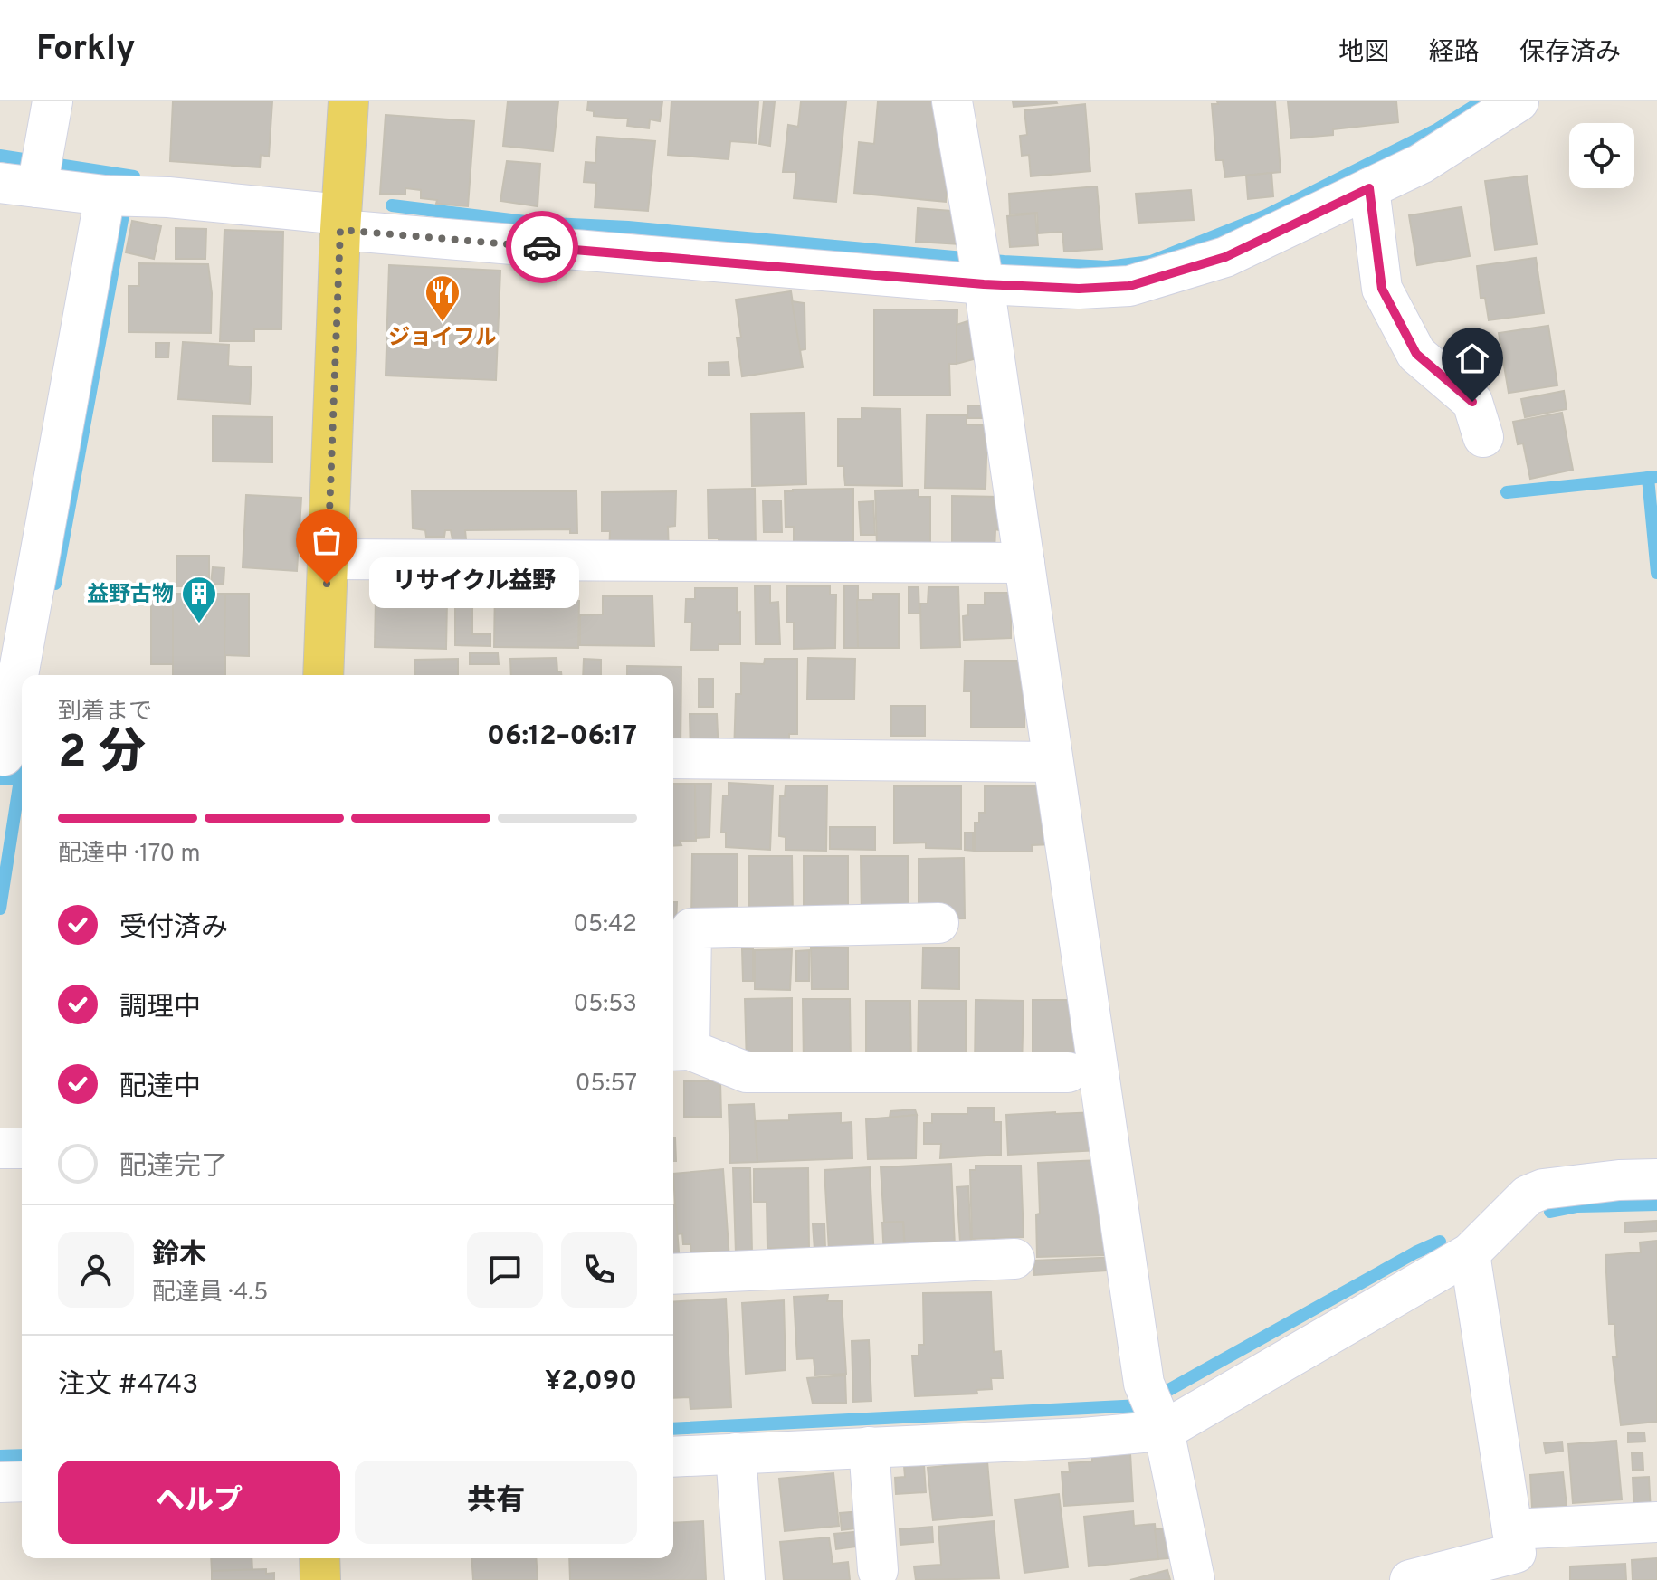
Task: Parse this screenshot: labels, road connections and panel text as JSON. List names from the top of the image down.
{
  "places": {
    "restaurant": ["ジョイフル"],
    "other": ["リサイクル益野"],
    "building": ["益野古物"]
  },
  "page": {
    "header": "Forkly",
    "nav": ["地図", "経路", "保存済み"],
    "bubble": "リサイクル益野",
    "heading": ["2 分", "到着まで", "06:12–06:17"],
    "panel": [
      "鈴木",
      "配達員 · 4.5",
      "注文 #4743",
      "¥2,090"
    ],
    "bar": "配達中 · 170 m",
    "list": [
      ["受付済み", "05:42"],
      ["調理中", "05:53"],
      ["配達中", "05:57"],
      "配達完了"
    ],
    "buttons": ["ヘルプ", "共有"]
  }
}
